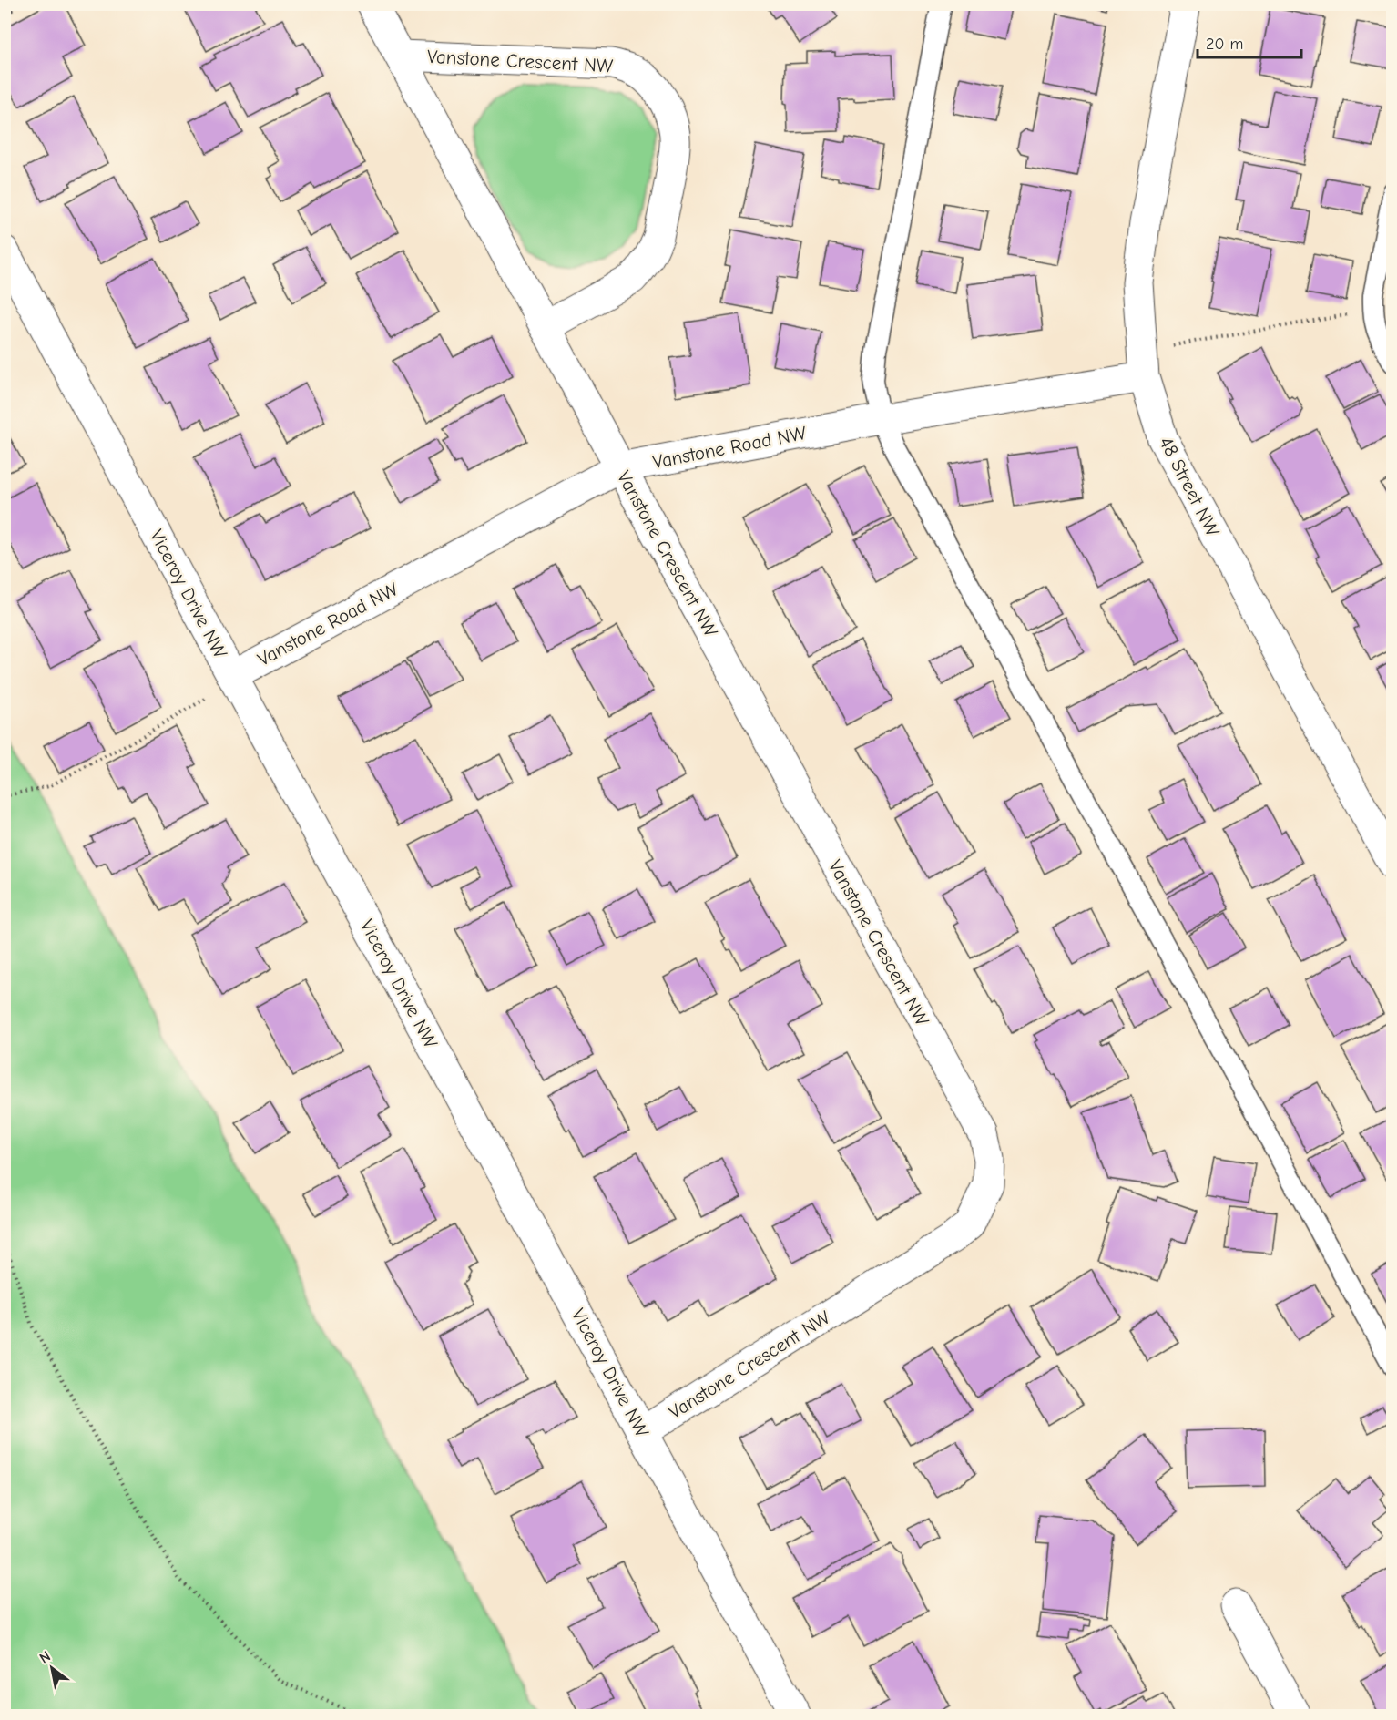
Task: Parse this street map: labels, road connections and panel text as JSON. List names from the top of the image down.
{
  "streets": {
    "street": [
      "Vanstone Crescent NW",
      "Vanstone Road NW",
      "48 Street NW",
      "Viceroy Drive NW"
    ]
  },
  "crossings": [
    ["Vanstone Crescent NW", "Vanstone Road NW"],
    ["Vanstone Crescent NW", "Viceroy Drive NW"],
    ["Vanstone Road NW", "48 Street NW"],
    ["Vanstone Road NW", "Viceroy Drive NW"]
  ],
  "scale_bar": "20 m",
  "north": "top left"
}
